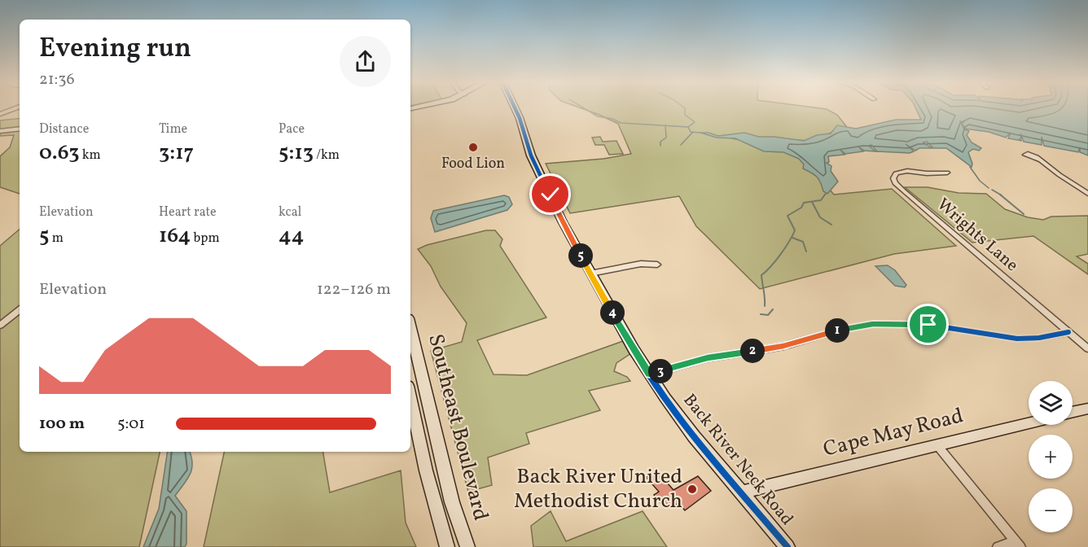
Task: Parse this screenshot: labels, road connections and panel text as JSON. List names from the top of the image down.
{
  "streets": {
    "street": [
      "Wrights Lane",
      "Southeast Boulevard",
      "Cape May Road",
      "Back River Neck Road"
    ]
  },
  "crossings": [
    ["Cape May Road", "Back River Neck Road"]
  ],
  "places": ["Food Lion", "Back River United Methodist Church"],
  "page": {
    "heading": ["Evening run", "21:36"],
    "stats": [
      ["Distance", "0.63 km"],
      ["Time", "3:17"],
      ["Pace", "5:13 /km"],
      ["Elevation", "5 m"],
      ["Heart rate", "164 bpm"],
      ["kcal", "44"]
    ],
    "pins": [
      "5",
      "4",
      "1",
      "2",
      "3"
    ],
    "chart": ["Elevation", "122–126 m"],
    "map_buttons": ["+", "−"],
    "list": [
      {
        "name": "100 m",
        "note": "5:01"
      }
    ]
  }
}
